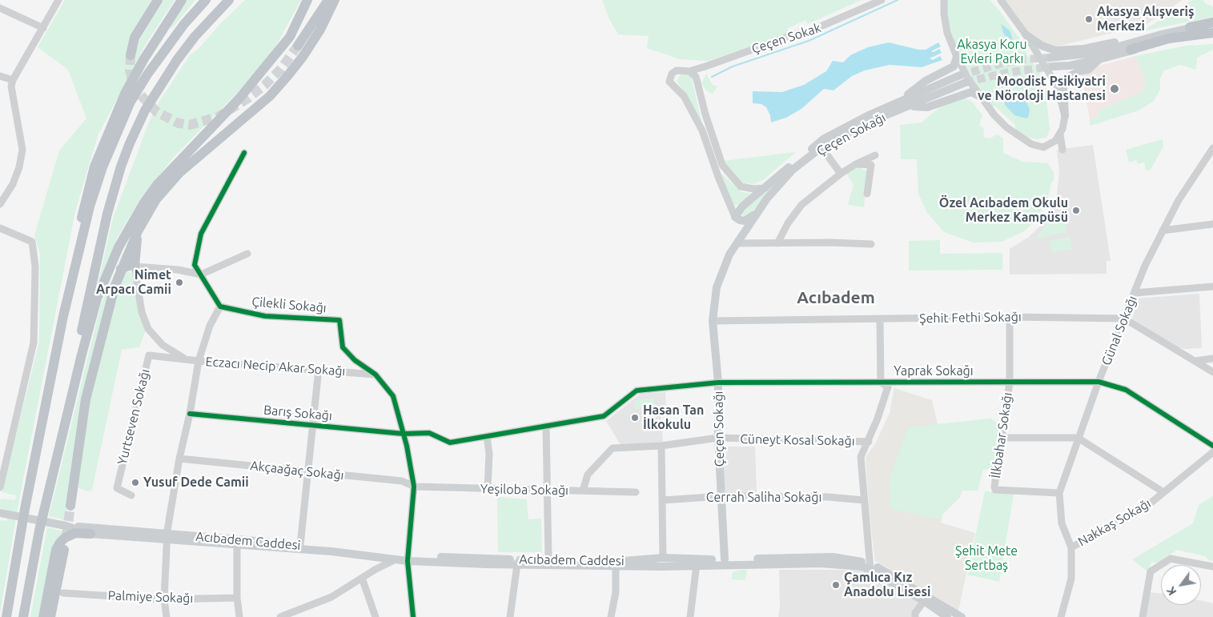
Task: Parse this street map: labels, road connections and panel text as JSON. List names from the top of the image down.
{
  "streets": {
    "main road": ["Çeçen Sokağı", "Acıbadem Caddesi"],
    "street": [
      "Çeçen Sokak",
      "Çilekli Sokağı",
      "Şehit Fethi Sokağı",
      "Günal Sokağı",
      "Eczacı Necip Akar Sokağı",
      "Yaprak Sokağı",
      "Barış Sokağı",
      "Yurtseven Sokağı",
      "İlkbahar Sokağı",
      "Cüneyt Kosal Sokağı",
      "Akçaağaç Sokağı",
      "Yeşiloba Sokağı",
      "Cerrah Saliha Sokağı",
      "Nakkaş Sokağı",
      "Palmiye Sokağı"
    ]
  },
  "crossings": [
    ["Çeçen Sokak", "Çeçen Sokağı"],
    ["Çeçen Sokağı", "Şehit Fethi Sokağı"],
    ["Çeçen Sokağı", "Yaprak Sokağı"],
    ["Çeçen Sokağı", "Cüneyt Kosal Sokağı"],
    ["Çeçen Sokağı", "Cerrah Saliha Sokağı"],
    ["Çeçen Sokağı", "Acıbadem Caddesi"],
    ["Çilekli Sokağı", "Eczacı Necip Akar Sokağı"],
    ["Şehit Fethi Sokağı", "Günal Sokağı"],
    ["Şehit Fethi Sokağı", "İlkbahar Sokağı"],
    ["Günal Sokağı", "Yaprak Sokağı"],
    ["Günal Sokağı", "İlkbahar Sokağı"],
    ["Günal Sokağı", "Nakkaş Sokağı"],
    ["Eczacı Necip Akar Sokağı", "Barış Sokağı"],
    ["Eczacı Necip Akar Sokağı", "Yurtseven Sokağı"],
    ["Eczacı Necip Akar Sokağı", "Akçaağaç Sokağı"],
    ["Eczacı Necip Akar Sokağı", "Acıbadem Caddesi"],
    ["Eczacı Necip Akar Sokağı", "Palmiye Sokağı"],
    ["Yaprak Sokağı", "Barış Sokağı"],
    ["Yaprak Sokağı", "İlkbahar Sokağı"],
    ["Cüneyt Kosal Sokağı", "Yeşiloba Sokağı"],
    ["Akçaağaç Sokağı", "Yeşiloba Sokağı"]
  ],
  "districts": ["Acıbadem"],
  "parks": ["Akasya Koru Evleri Parkı", "Şehit Mete Sertbaş"],
  "places": [
    "Akasya Alışveriş Merkezi",
    "Moodist Psikiyatri ve Nöroloji Hastanesi",
    "Özel Acıbadem Okulu Merkez Kampüsü",
    "Nimet Arpacı Camii",
    "Hasan Tan İlkokulu",
    "Yusuf Dede Camii",
    "Çamlıca Kız Anadolu Lisesi"
  ],
  "north": "bottom left"
}
